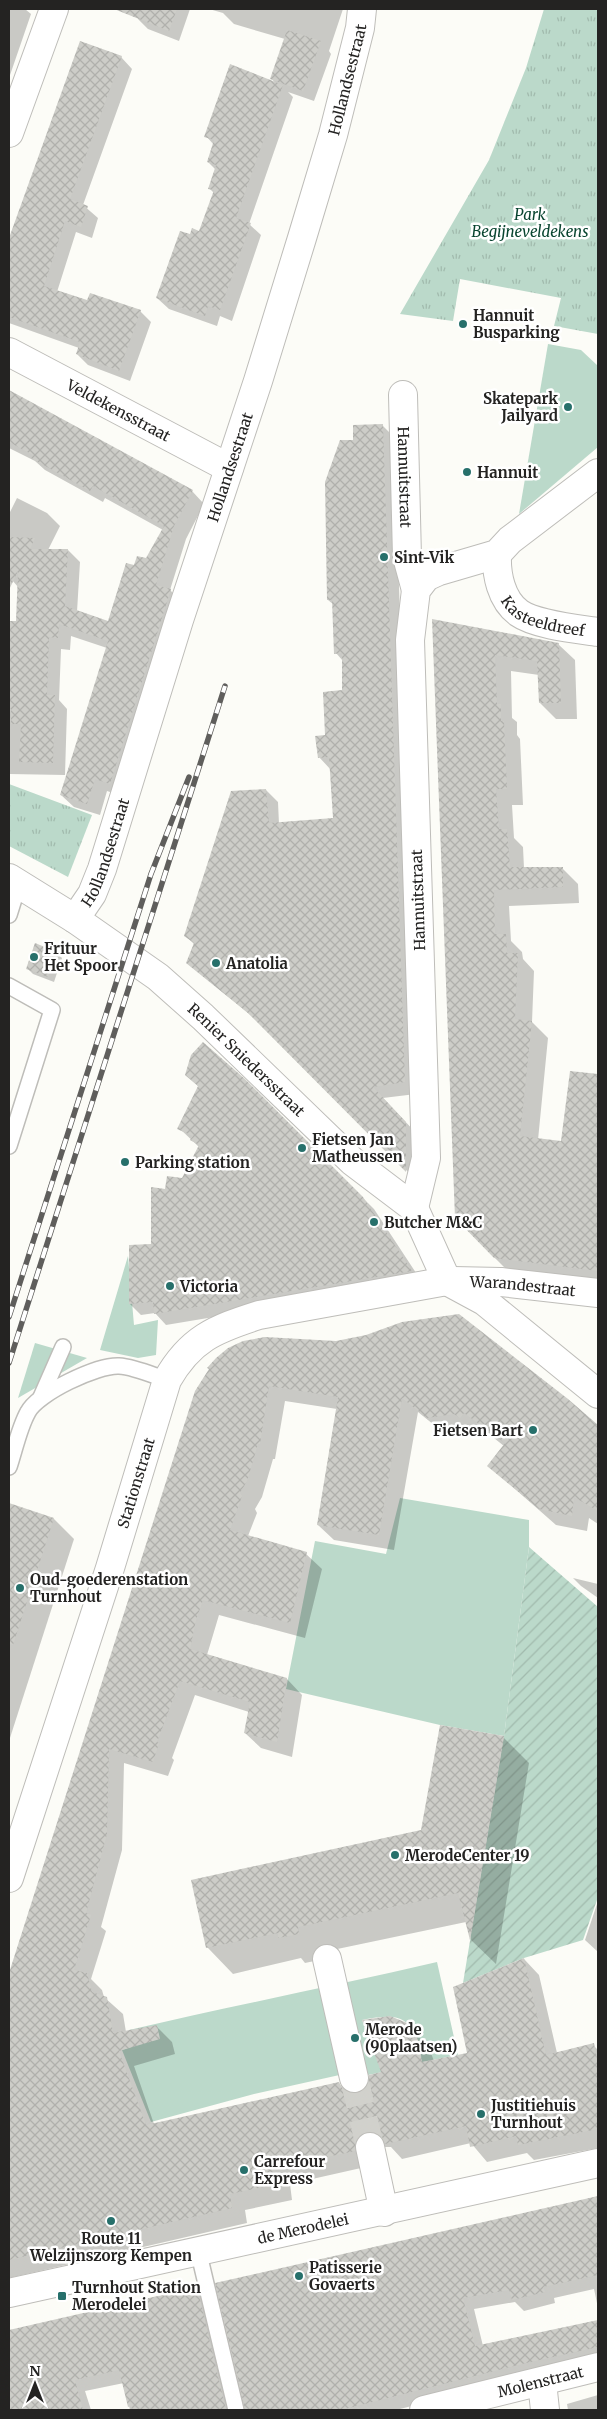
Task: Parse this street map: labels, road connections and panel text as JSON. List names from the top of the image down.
{
  "streets": {
    "street": [
      "Hollandsestraat",
      "Veldekensstraat",
      "Hannuitstraat",
      "Kasteeldreef",
      "Renier Sniedersstraat",
      "Warandestraat",
      "Stationstraat",
      "de Merodelei",
      "Molenstraat"
    ]
  },
  "crossings": [
    ["Hollandsestraat", "Veldekensstraat"],
    ["Hollandsestraat", "Renier Sniedersstraat"],
    ["Hannuitstraat", "Renier Sniedersstraat"],
    ["Renier Sniedersstraat", "Warandestraat"],
    ["Renier Sniedersstraat", "Stationstraat"],
    ["Warandestraat", "Stationstraat"]
  ],
  "parks": ["Park Begijneveldekens"],
  "places": {
    "other": [
      "Hannuit Busparking",
      "Skatepark Jailyard",
      "Hannuit",
      "Sint-Vik",
      "Frituur Het Spoor",
      "Anatolia",
      "Fietsen Jan Matheussen",
      "Parking station",
      "Butcher M&C",
      "Victoria",
      "Fietsen Bart",
      "Oud-goederenstation Turnhout",
      "MerodeCenter 19",
      "Merode (90plaatsen)",
      "Justitiehuis Turnhout",
      "Carrefour Express",
      "Route 11 Welzijnszorg Kempen",
      "Patisserie Govaerts"
    ],
    "transit": ["Turnhout Station Merodelei"]
  },
  "north": "top"
}
